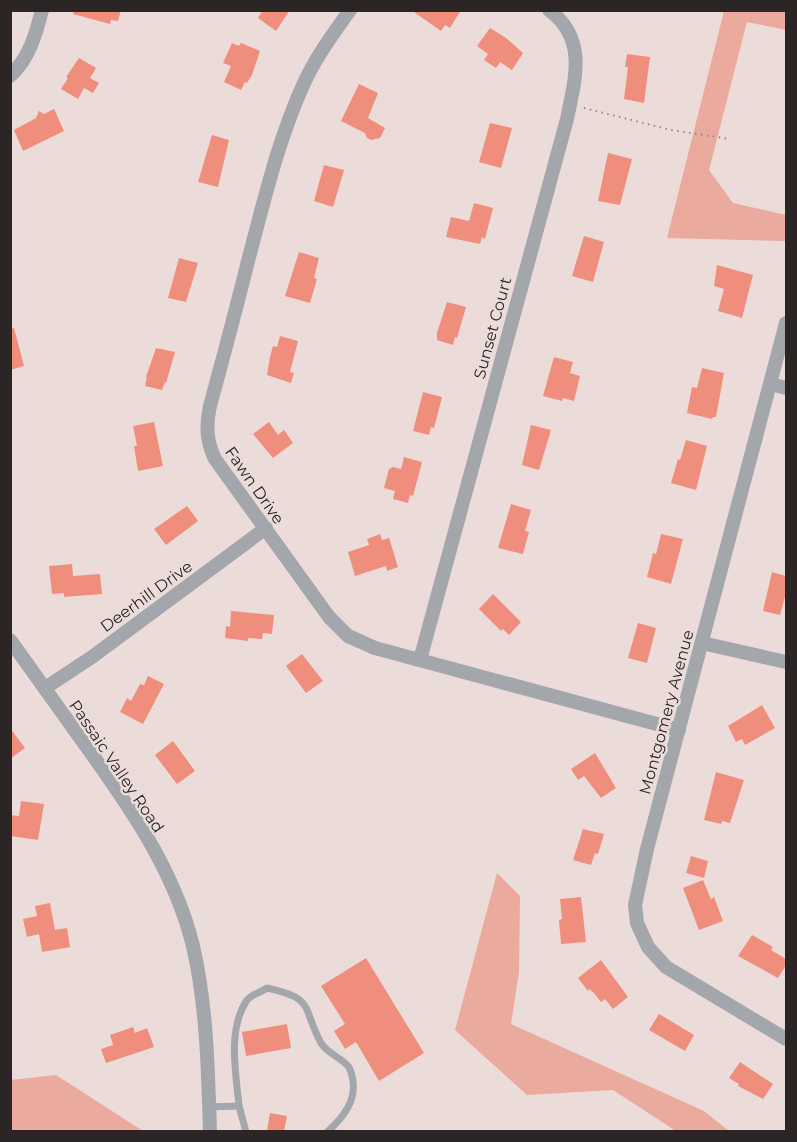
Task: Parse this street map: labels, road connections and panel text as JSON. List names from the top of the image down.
{
  "streets": {
    "street": [
      "Sunset Court",
      "Fawn Drive",
      "Deerhill Drive",
      "Montgomery Avenue",
      "Passaic Valley Road"
    ]
  },
  "crossings": [
    ["Sunset Court", "Fawn Drive"],
    ["Fawn Drive", "Deerhill Drive"],
    ["Fawn Drive", "Montgomery Avenue"],
    ["Deerhill Drive", "Passaic Valley Road"]
  ]
}
